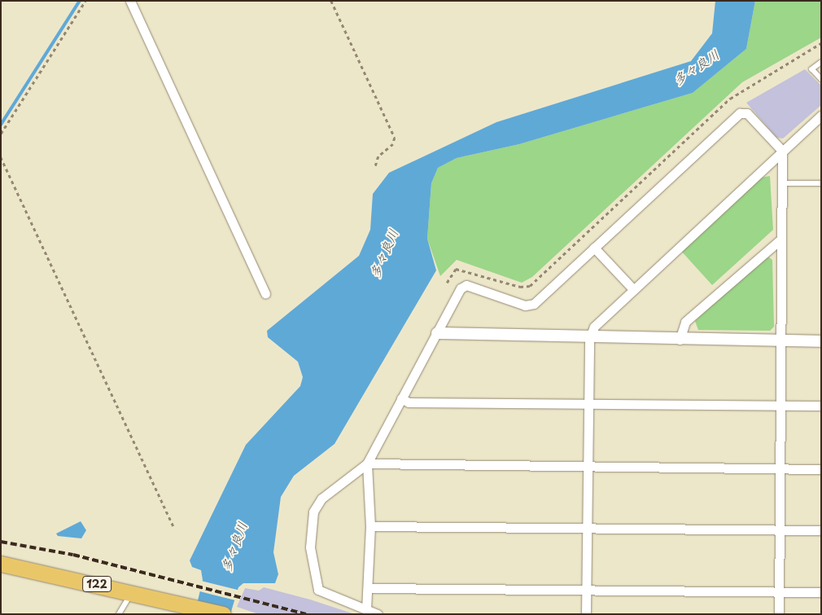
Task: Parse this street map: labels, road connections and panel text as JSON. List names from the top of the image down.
{
  "streets": {
    "highway": ["122"]
  },
  "water": ["多々良川"]
}
